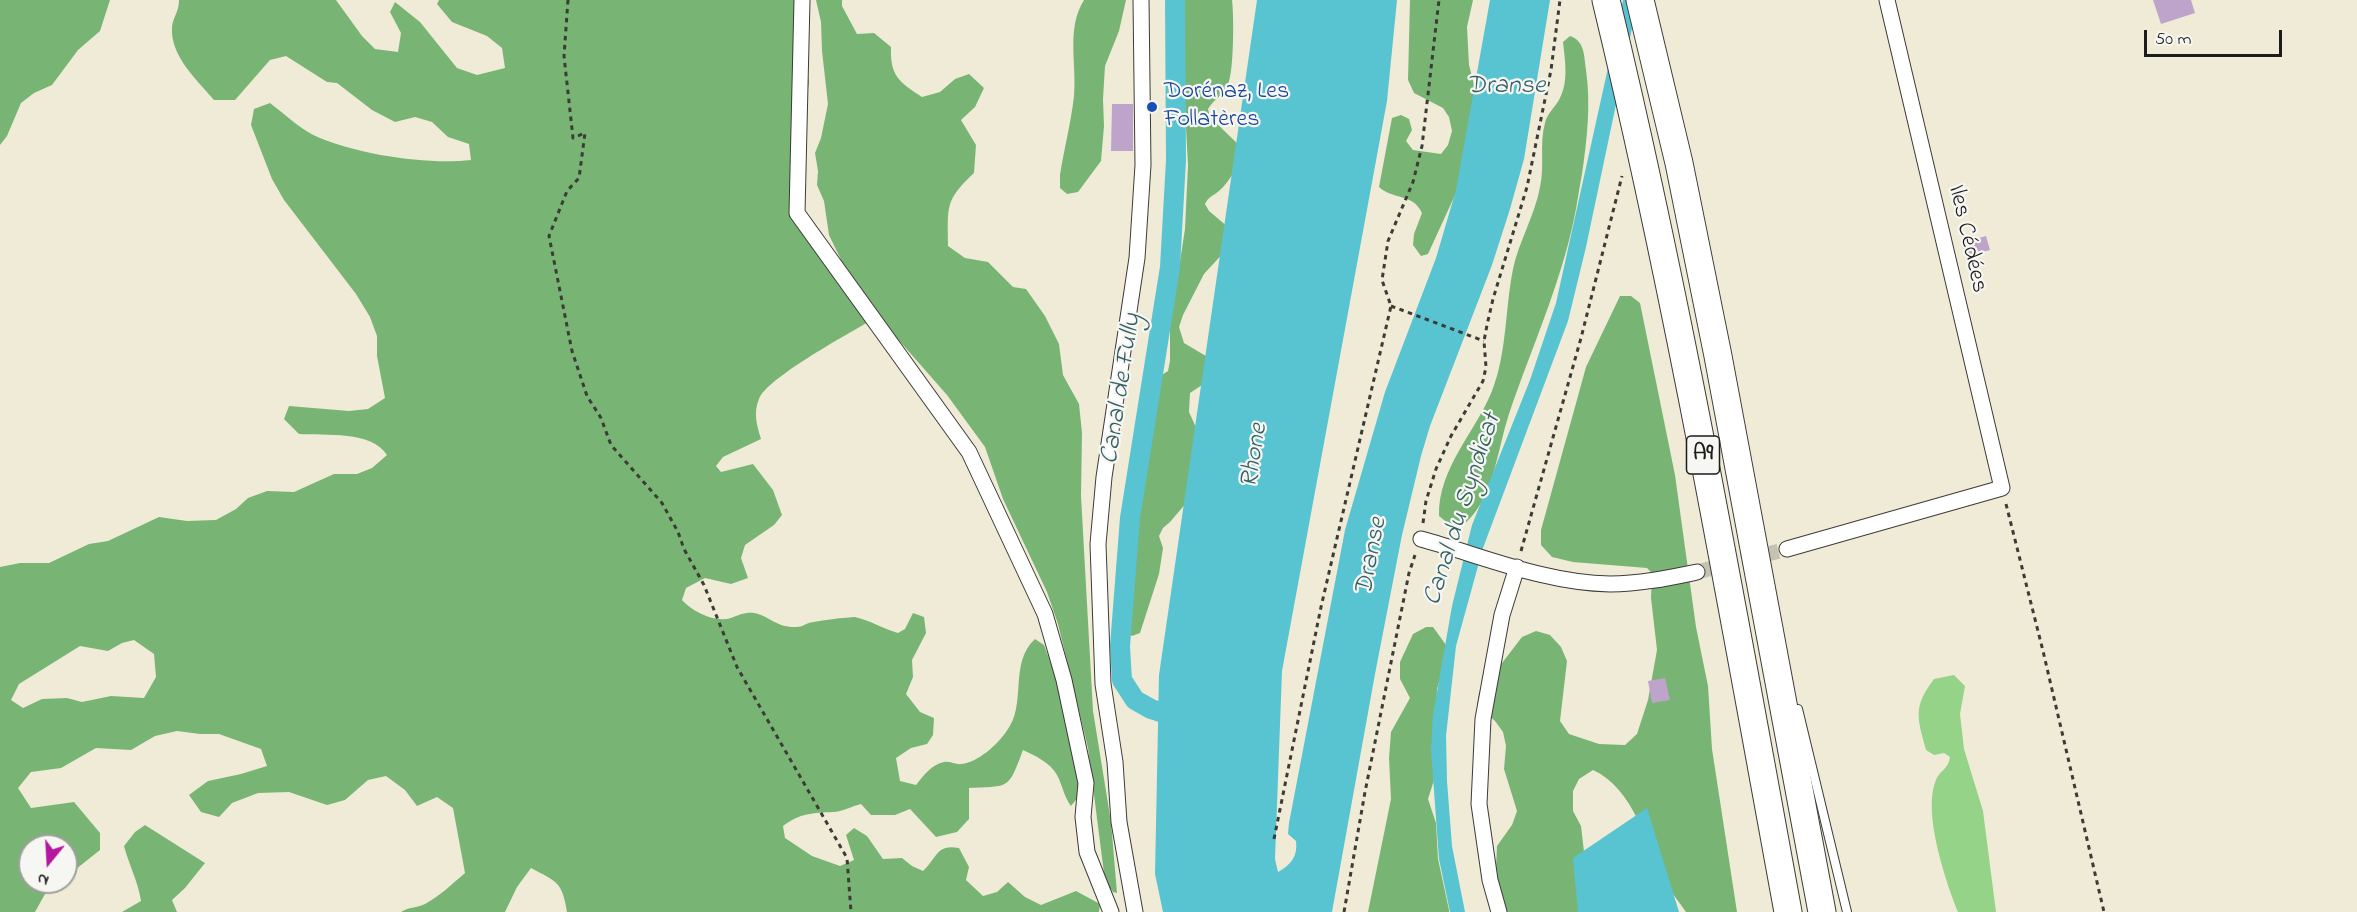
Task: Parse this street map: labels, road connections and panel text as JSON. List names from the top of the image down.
{
  "streets": {
    "highway": ["A9"],
    "street": ["Iles Cédées"]
  },
  "water": [
    "Dranse",
    "Canal de Fully",
    "Rhone",
    "Canal du Syndicat"
  ],
  "places": ["Dorénaz, Les Follatères"],
  "scale_bar": "50 m",
  "north": "bottom"
}
